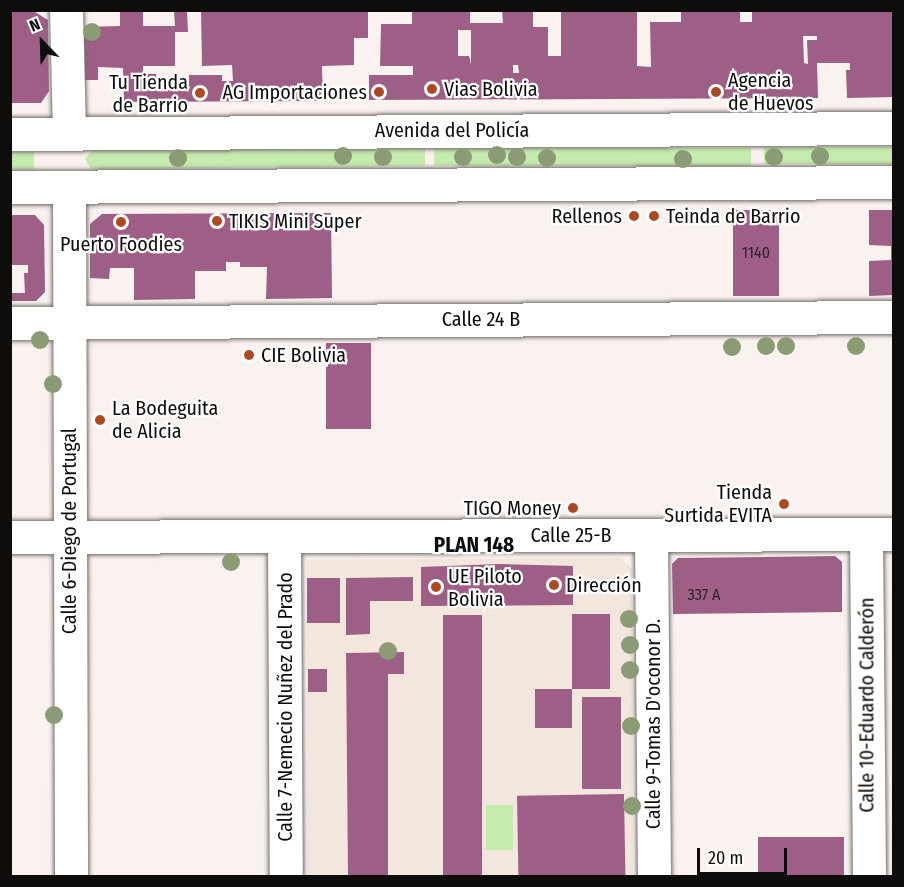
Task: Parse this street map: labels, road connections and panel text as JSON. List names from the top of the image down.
{
  "streets": {
    "street": [
      "Avenida del Policía",
      "Calle 24 B",
      "Calle 6-Diego de Portugal",
      "Calle 25-B",
      "Calle 10-Eduardo Calderón",
      "Calle 7-Nemecio Nuñez del Prado",
      "Calle 9-Tomas D'oconor D."
    ]
  },
  "crossings": [
    ["Avenida del Policía", "Calle 6-Diego de Portugal"],
    ["Calle 24 B", "Calle 6-Diego de Portugal"],
    ["Calle 6-Diego de Portugal", "Calle 25-B"],
    ["Calle 25-B", "Calle 10-Eduardo Calderón"],
    ["Calle 25-B", "Calle 7-Nemecio Nuñez del Prado"],
    ["Calle 25-B", "Calle 9-Tomas D'oconor D."]
  ],
  "districts": ["PLAN 148"],
  "places": [
    "Vias Bolivia",
    "AG Importaciones",
    "Agencia de Huevos",
    "Tu Tienda de Barrio",
    "Rellenos",
    "Teinda de Barrio",
    "TIKIS Mini Super",
    "Puerto Foodies",
    "CIE Bolivia",
    "La Bodeguita de Alicia",
    "Tienda Surtida EVITA",
    "TIGO Money",
    "Dirección",
    "UE Piloto Bolivia"
  ],
  "house_numbers": ["1140", "337 A"],
  "scale_bar": "20 m",
  "north": "top left"
}
